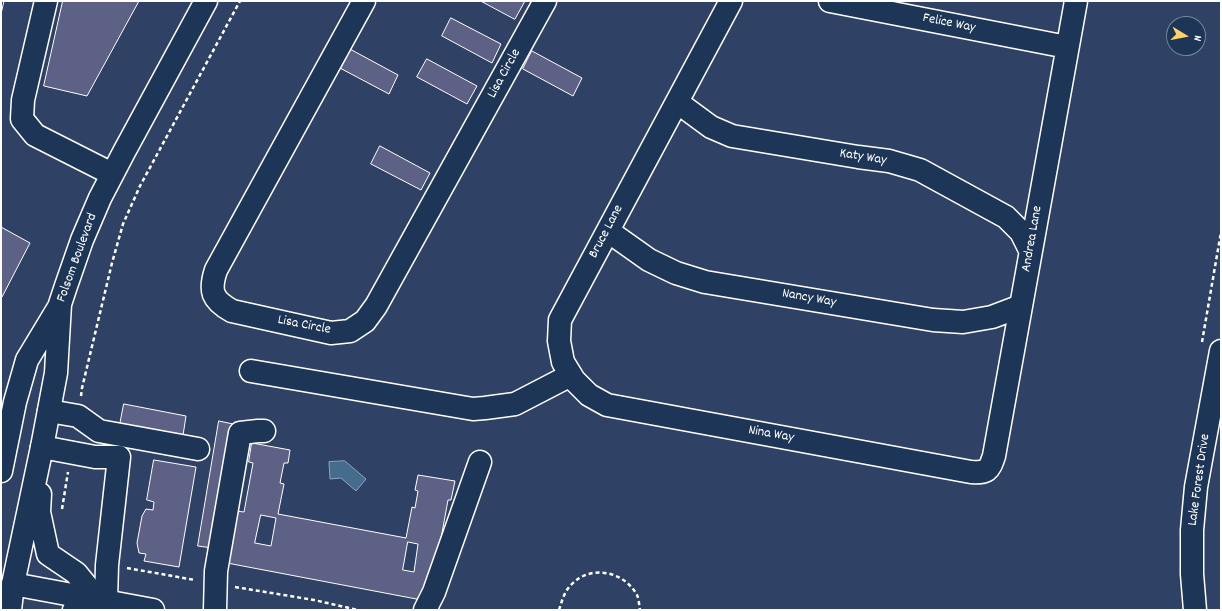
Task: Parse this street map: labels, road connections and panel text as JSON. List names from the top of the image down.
{
  "streets": {
    "street": [
      "Felice Way",
      "Lisa Circle",
      "Katy Way",
      "Bruce Lane",
      "Andrea Lane",
      "Folsom Boulevard",
      "Nancy Way",
      "Nina Way",
      "Lake Forest Drive"
    ]
  },
  "crossings": [
    ["Felice Way", "Andrea Lane"],
    ["Katy Way", "Bruce Lane"],
    ["Katy Way", "Andrea Lane"],
    ["Bruce Lane", "Nancy Way"],
    ["Bruce Lane", "Nina Way"],
    ["Andrea Lane", "Nancy Way"],
    ["Andrea Lane", "Nina Way"]
  ],
  "north": "right"
}
